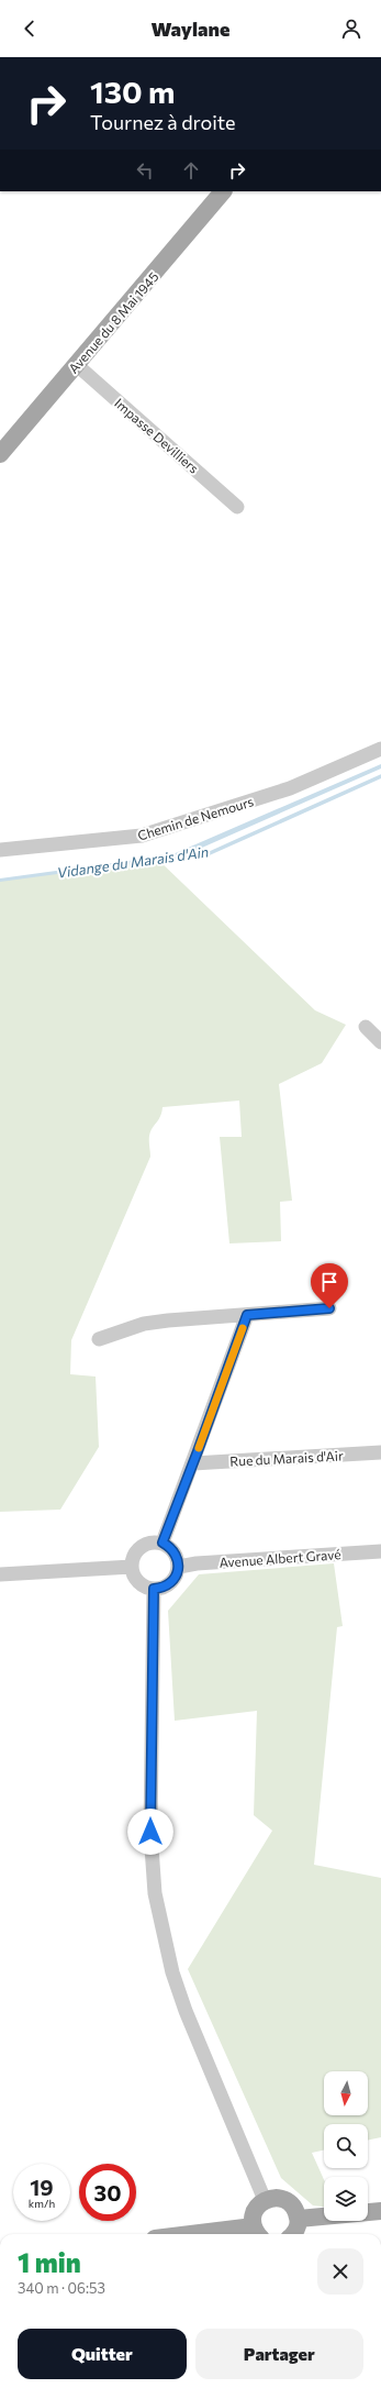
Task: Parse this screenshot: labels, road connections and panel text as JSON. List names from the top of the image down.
{
  "streets": {
    "main road": ["Avenue du 8 Mai 1945"],
    "street": [
      "Impasse Devilliers",
      "Chemin de Nemours",
      "Rue du Marais d'Air",
      "Avenue Albert Gravé"
    ]
  },
  "crossings": [
    ["Avenue du 8 Mai 1945", "Impasse Devilliers"]
  ],
  "water": ["Vidange du Marais d'Ain"],
  "north": "bottom",
  "page": {
    "header": "Waylane",
    "turn": ["130 m", "Tournez à droite"],
    "speed": "19 km/h",
    "limit": "30",
    "heading": ["1 min", "340 m · 06:53"],
    "buttons": ["Quitter", "Partager"]
  }
}
